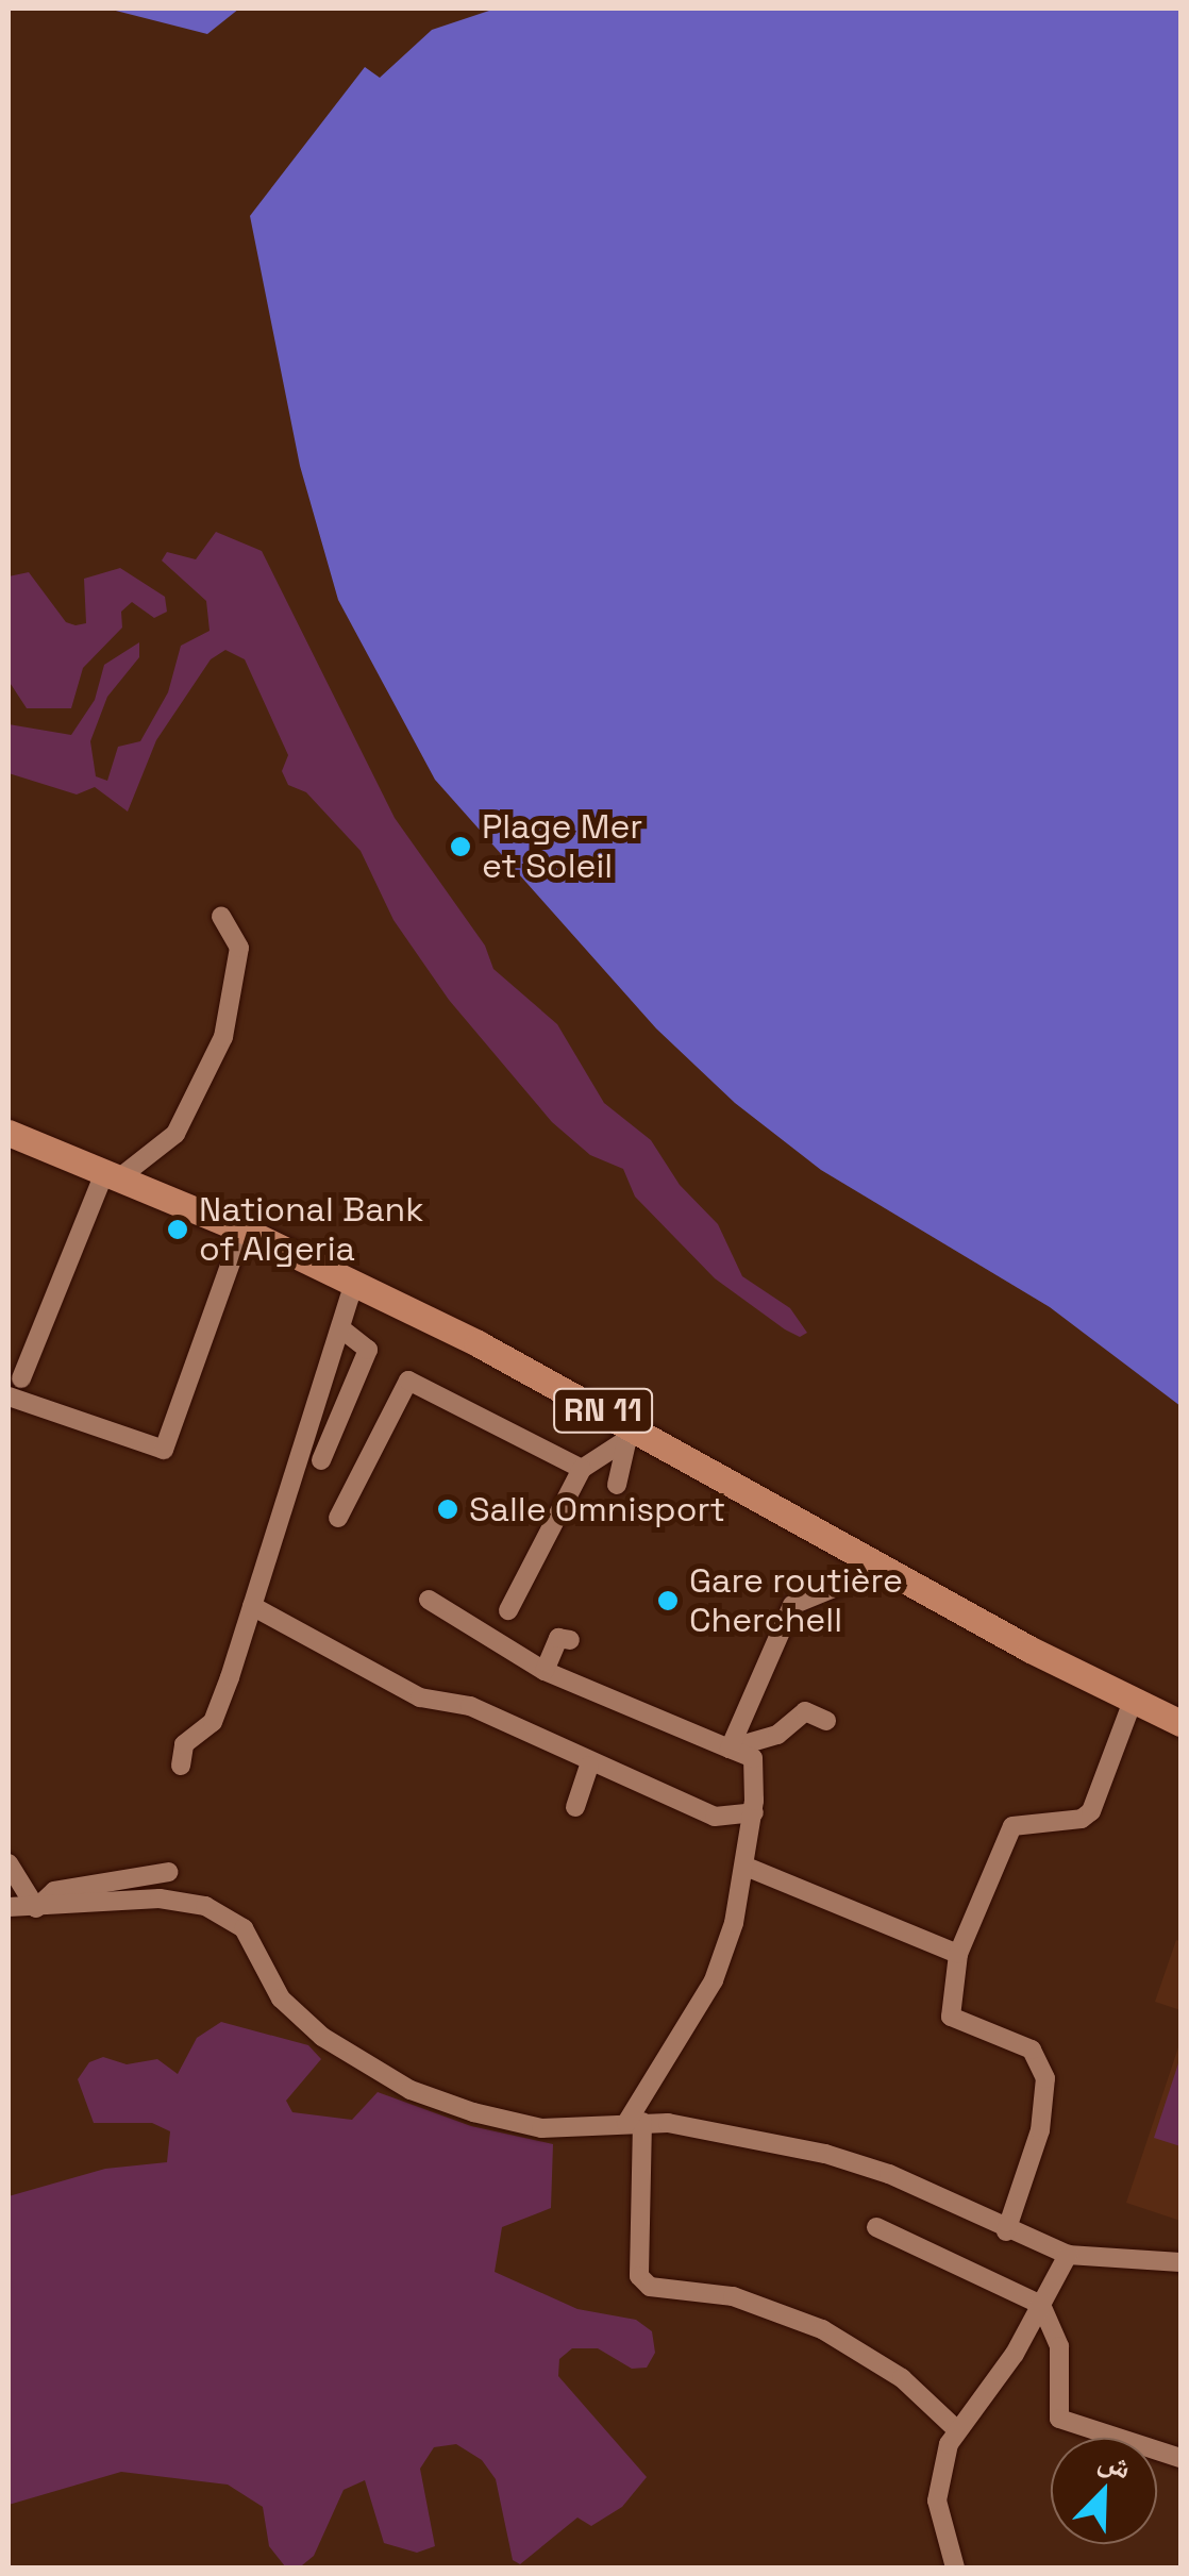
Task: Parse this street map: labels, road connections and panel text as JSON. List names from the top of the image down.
{
  "streets": {
    "main road": ["RN 11"]
  },
  "places": [
    "Plage Mer et Soleil",
    "National Bank of Algeria",
    "Salle Omnisport",
    "Gare routière Cherchell"
  ],
  "north": "top right"
}
